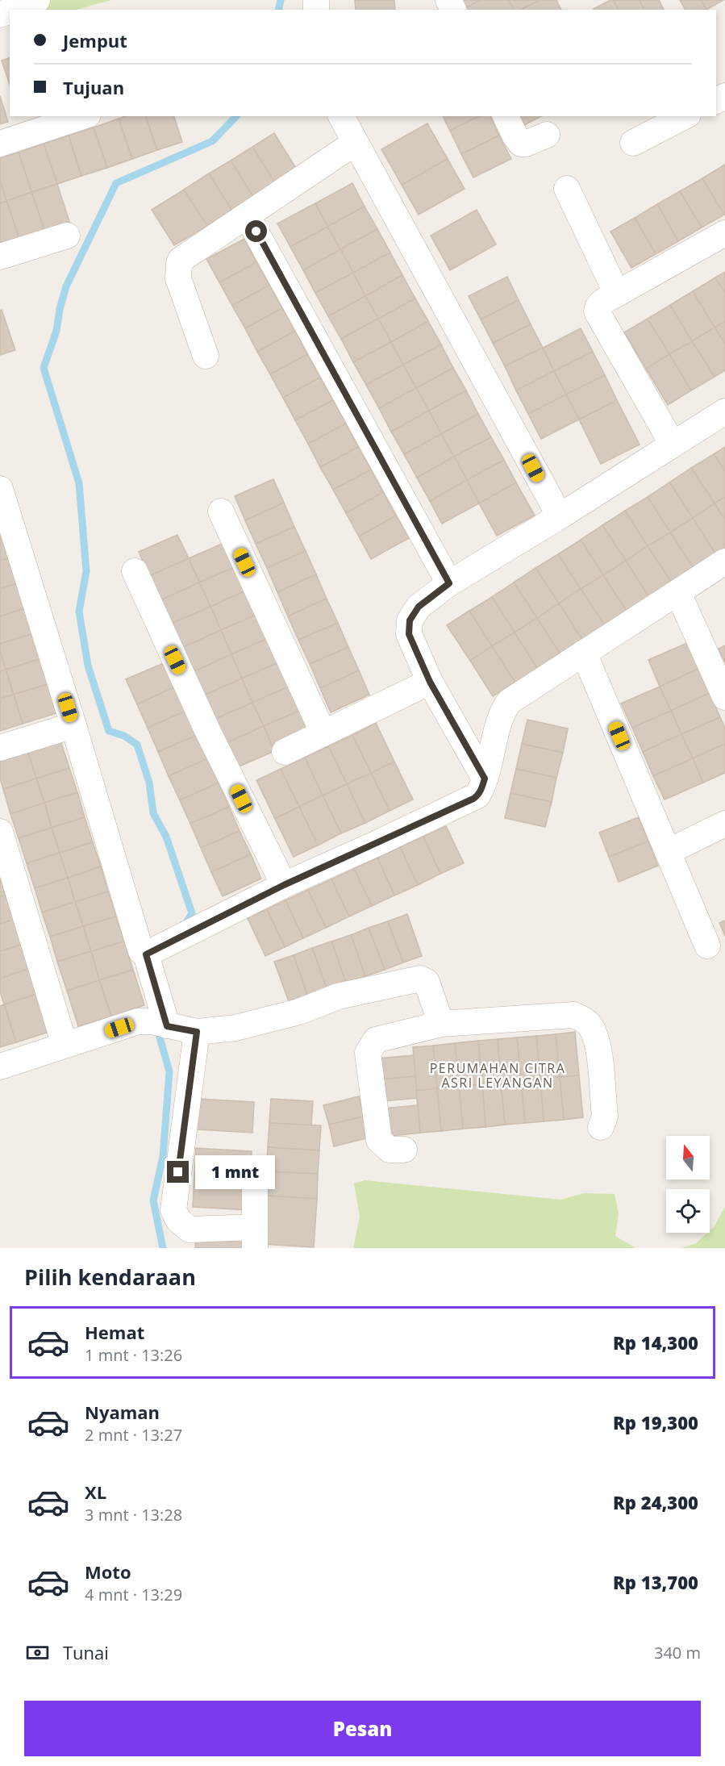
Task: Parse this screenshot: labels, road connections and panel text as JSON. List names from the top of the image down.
{
  "districts": ["PERUMAHAN CITRA ASRI LEYANGAN"],
  "north": "top",
  "page": {
    "banner": ["Jemput", "Tujuan"],
    "bubble": "1 mnt",
    "heading": "Pilih kendaraan",
    "list": [
      {
        "name": "Hemat",
        "note": "1 mnt · 13:26",
        "value": "Rp 14,300"
      },
      {
        "name": "Nyaman",
        "note": "2 mnt · 13:27",
        "value": "Rp 19,300"
      },
      {
        "name": "XL",
        "note": "3 mnt · 13:28",
        "value": "Rp 24,300"
      },
      {
        "name": "Moto",
        "note": "4 mnt · 13:29",
        "value": "Rp 13,700"
      }
    ],
    "pay": ["Tunai", "340 m"],
    "buttons": "Pesan"
  }
}
